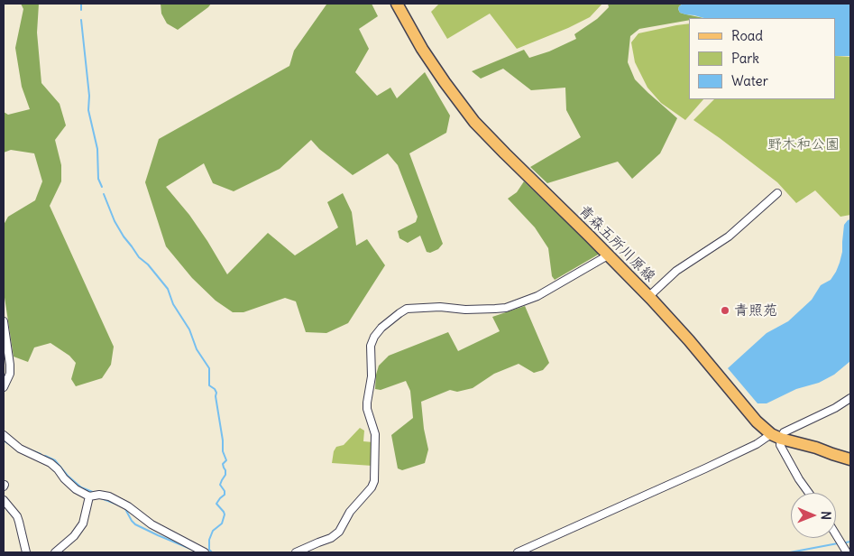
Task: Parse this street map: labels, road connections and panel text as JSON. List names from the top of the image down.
{
  "streets": {
    "main road": ["青森五所川原線"]
  },
  "parks": ["野木和公園"],
  "places": ["青照苑"],
  "legend": ["Road", "Park", "Water"],
  "north": "right"
}
